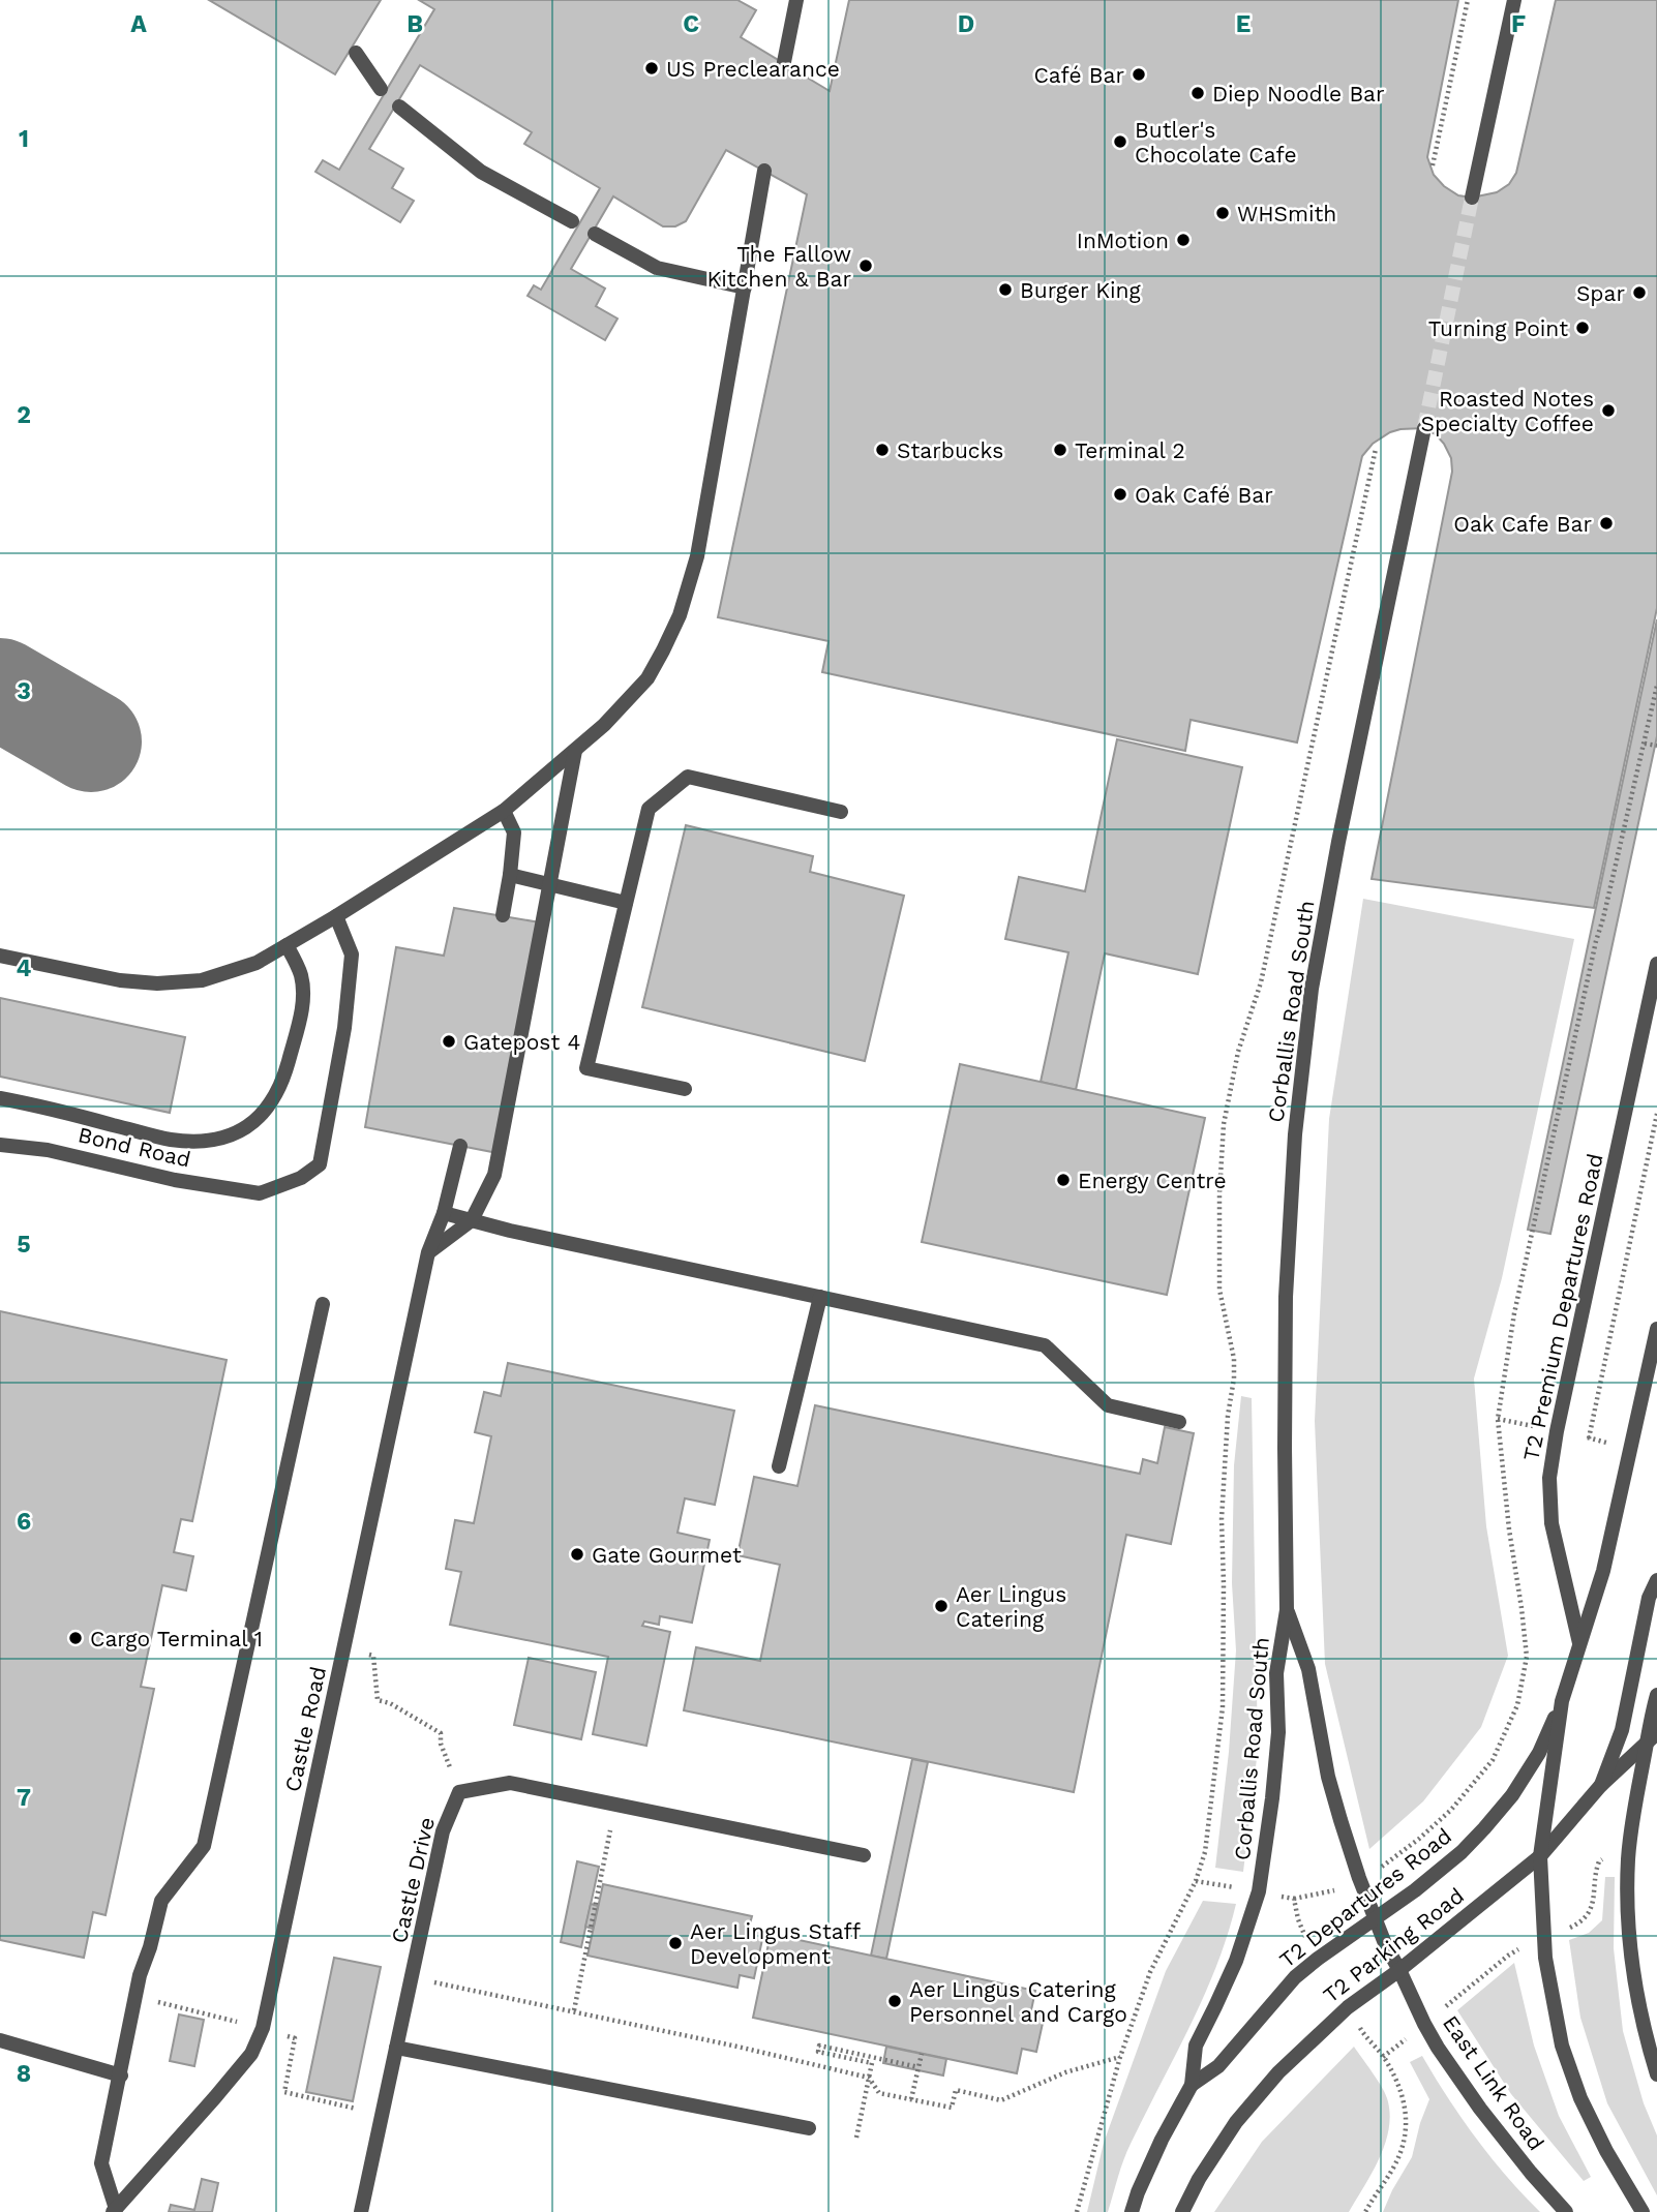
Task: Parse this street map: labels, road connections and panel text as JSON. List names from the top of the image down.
{
  "streets": {
    "street": [
      "Corballis Road South",
      "Bond Road",
      "T2 Premium Departures Road",
      "Castle Road",
      "Castle Drive",
      "T2 Departures Road",
      "T2 Parking Road",
      "East Link Road"
    ]
  },
  "crossings": [
    ["Corballis Road South", "T2 Departures Road"],
    ["Corballis Road South", "T2 Parking Road"],
    ["Corballis Road South", "East Link Road"],
    ["T2 Parking Road", "East Link Road"]
  ],
  "places": [
    "US Preclearance",
    "Café Bar",
    "Diep Noodle Bar",
    "Butler's Chocolate Cafe",
    "WHSmith",
    "InMotion",
    "The Fallow Kitchen & Bar",
    "Burger King",
    "Spar",
    "Turning Point",
    "Roasted Notes Specialty Coffee",
    "Starbucks",
    "Terminal 2",
    "Oak Café Bar",
    "Oak Cafe Bar",
    "Gatepost 4",
    "Energy Centre",
    "Gate Gourmet",
    "Aer Lingus Catering",
    "Cargo Terminal 1",
    "Aer Lingus Staff Development",
    "Aer Lingus Catering Personnel and Cargo"
  ],
  "grid": {
    "columns": [
      "A",
      "B",
      "C",
      "D",
      "E",
      "F"
    ],
    "rows": [
      "1",
      "2",
      "3",
      "4",
      "5",
      "6",
      "7",
      "8"
    ]
  }
}
